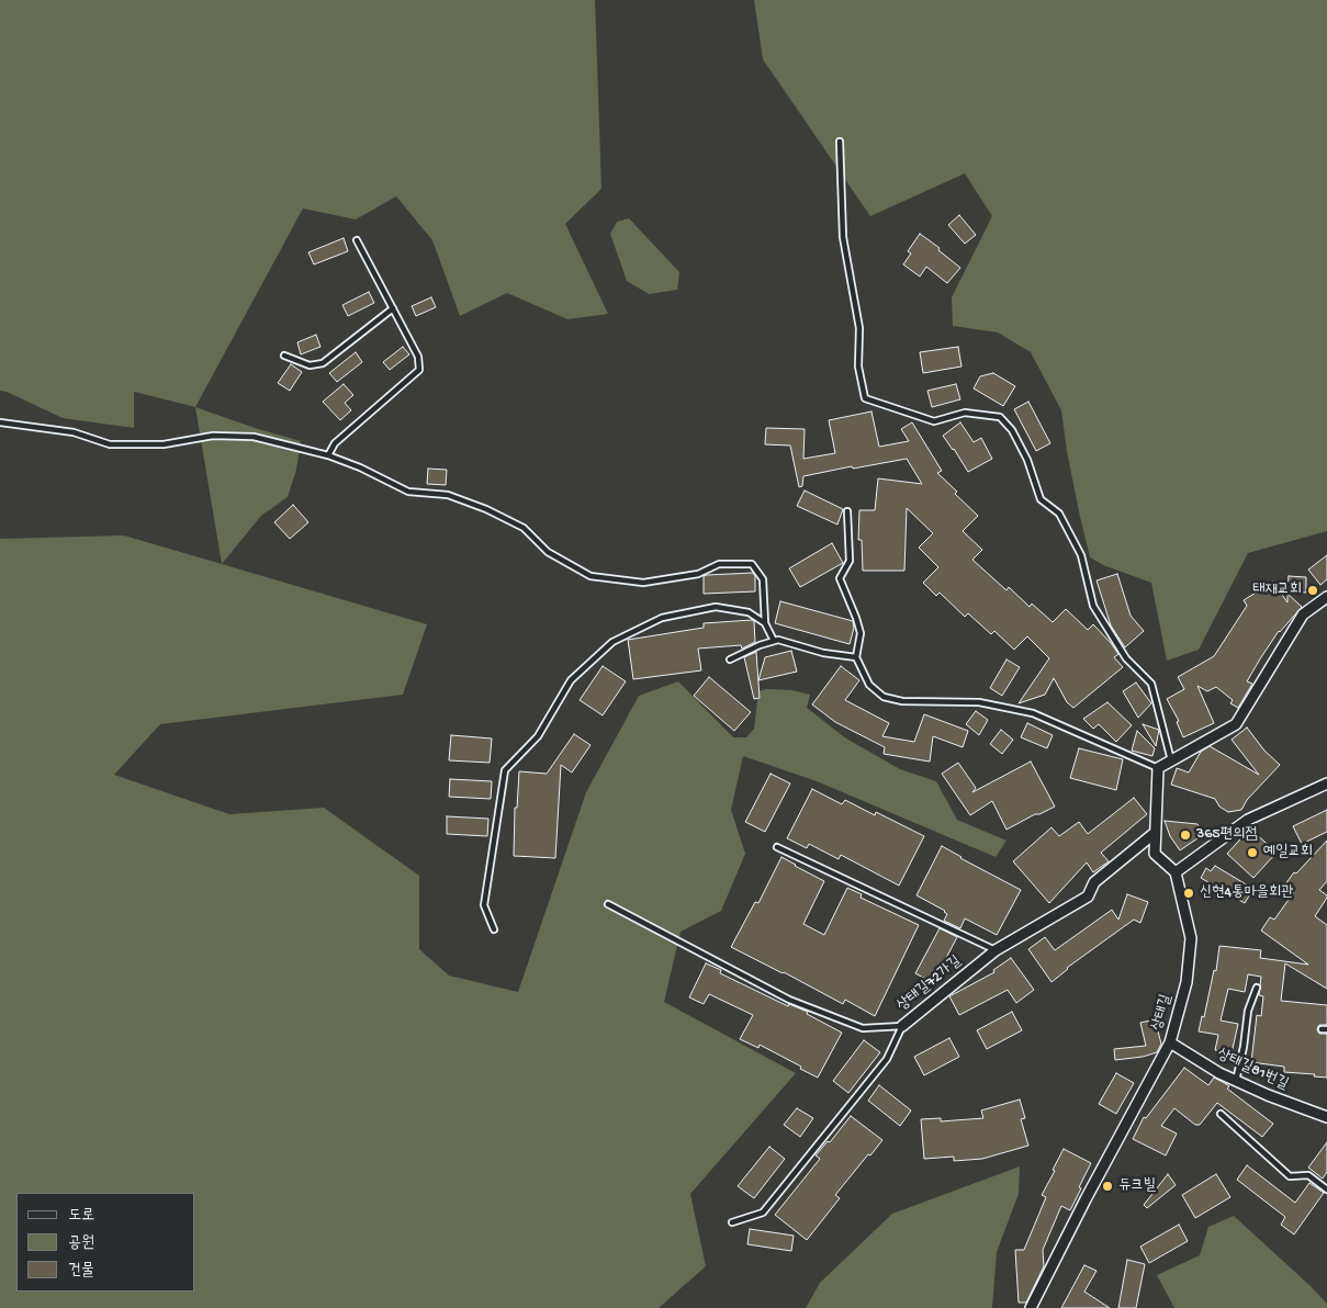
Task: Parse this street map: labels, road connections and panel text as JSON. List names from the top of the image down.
{
  "streets": {
    "street": ["상태길72가길", "상태길", "상태길81번길"]
  },
  "crossings": [
    ["상태길", "상태길81번길"]
  ],
  "places": [
    "태재교회",
    "365편의점",
    "예일교회",
    "신현4통마을회관",
    "듀크빌"
  ],
  "legend": ["도로", "공원", "건물"]
}
